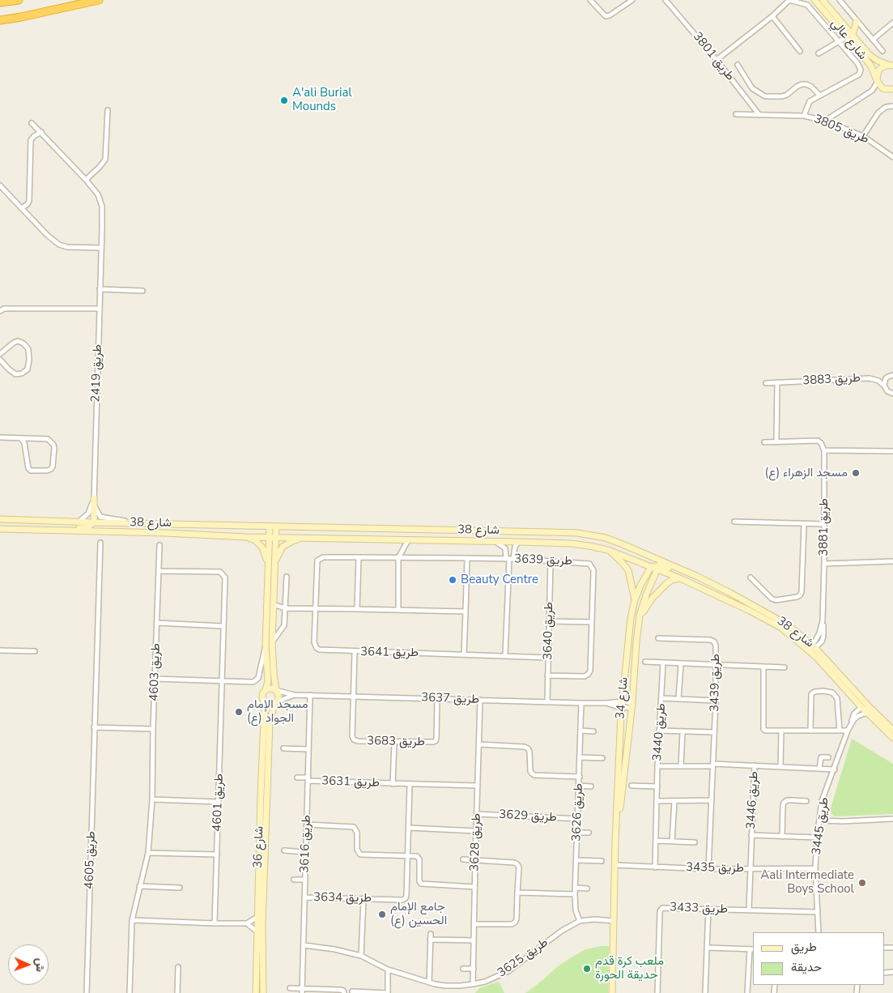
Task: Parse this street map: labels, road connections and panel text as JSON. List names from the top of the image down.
{
  "streets": {
    "street": [
      "شارع عالي",
      "طريق 3801",
      "طريق 3805",
      "طريق 2419",
      "طريق 3883",
      "شارع 38",
      "طريق 3881",
      "طريق 3639",
      "طريق 3640",
      "طريق 3641",
      "طريق 4603",
      "طريق 3439",
      "شارع 34",
      "طريق 3637",
      "طريق 3440",
      "طريق 3683",
      "طريق 3631",
      "طريق 3446",
      "طريق 4601",
      "طريق 3626",
      "طريق 3629",
      "طريق 3445",
      "طريق 3628",
      "طريق 3616",
      "شارع 36",
      "طريق 4605",
      "طريق 3435",
      "طريق 3634",
      "طريق 3433",
      "طريق 3625"
    ]
  },
  "crossings": [
    ["طريق 3801", "طريق 3805"],
    ["طريق 2419", "شارع 38"],
    ["شارع 38", "طريق 3881"],
    ["شارع 38", "شارع 34"],
    ["شارع 38", "طريق 3445"],
    ["طريق 3639", "طريق 3640"],
    ["طريق 3639", "طريق 3641"],
    ["طريق 3640", "طريق 3641"],
    ["طريق 3640", "طريق 3637"],
    ["طريق 3641", "طريق 3683"],
    ["طريق 4603", "طريق 4601"],
    ["طريق 3439", "طريق 3435"],
    ["شارع 34", "طريق 3637"],
    ["شارع 34", "طريق 3435"],
    ["شارع 34", "طريق 3625"],
    ["طريق 3637", "طريق 3683"],
    ["طريق 3637", "طريق 3626"],
    ["طريق 3637", "طريق 3628"],
    ["طريق 3637", "طريق 3616"],
    ["طريق 3637", "شارع 36"],
    ["طريق 3440", "طريق 3435"],
    ["طريق 3683", "طريق 3631"],
    ["طريق 3631", "طريق 3628"],
    ["طريق 3631", "طريق 3616"],
    ["طريق 3631", "طريق 3634"],
    ["طريق 3446", "طريق 3445"],
    ["طريق 3446", "طريق 3435"],
    ["طريق 3626", "طريق 3629"],
    ["طريق 3626", "طريق 3625"],
    ["طريق 3629", "طريق 3628"],
    ["طريق 3445", "طريق 3435"],
    ["طريق 3445", "طريق 3433"],
    ["طريق 3628", "طريق 3625"],
    ["طريق 3616", "طريق 3634"],
    ["طريق 3616", "طريق 3625"]
  ],
  "places": [
    "A'ali Burial Mounds",
    "مسجد الزهراء (ع)",
    "Beauty Centre",
    "مسجد الإمام الجواد (ع)",
    "Aali Intermediate Boys School",
    "جامع الإمام الحسين (ع)",
    "ملعب كرة قدم حديقة الحورة"
  ],
  "legend": ["طريق", "حديقة"],
  "north": "right"
}
